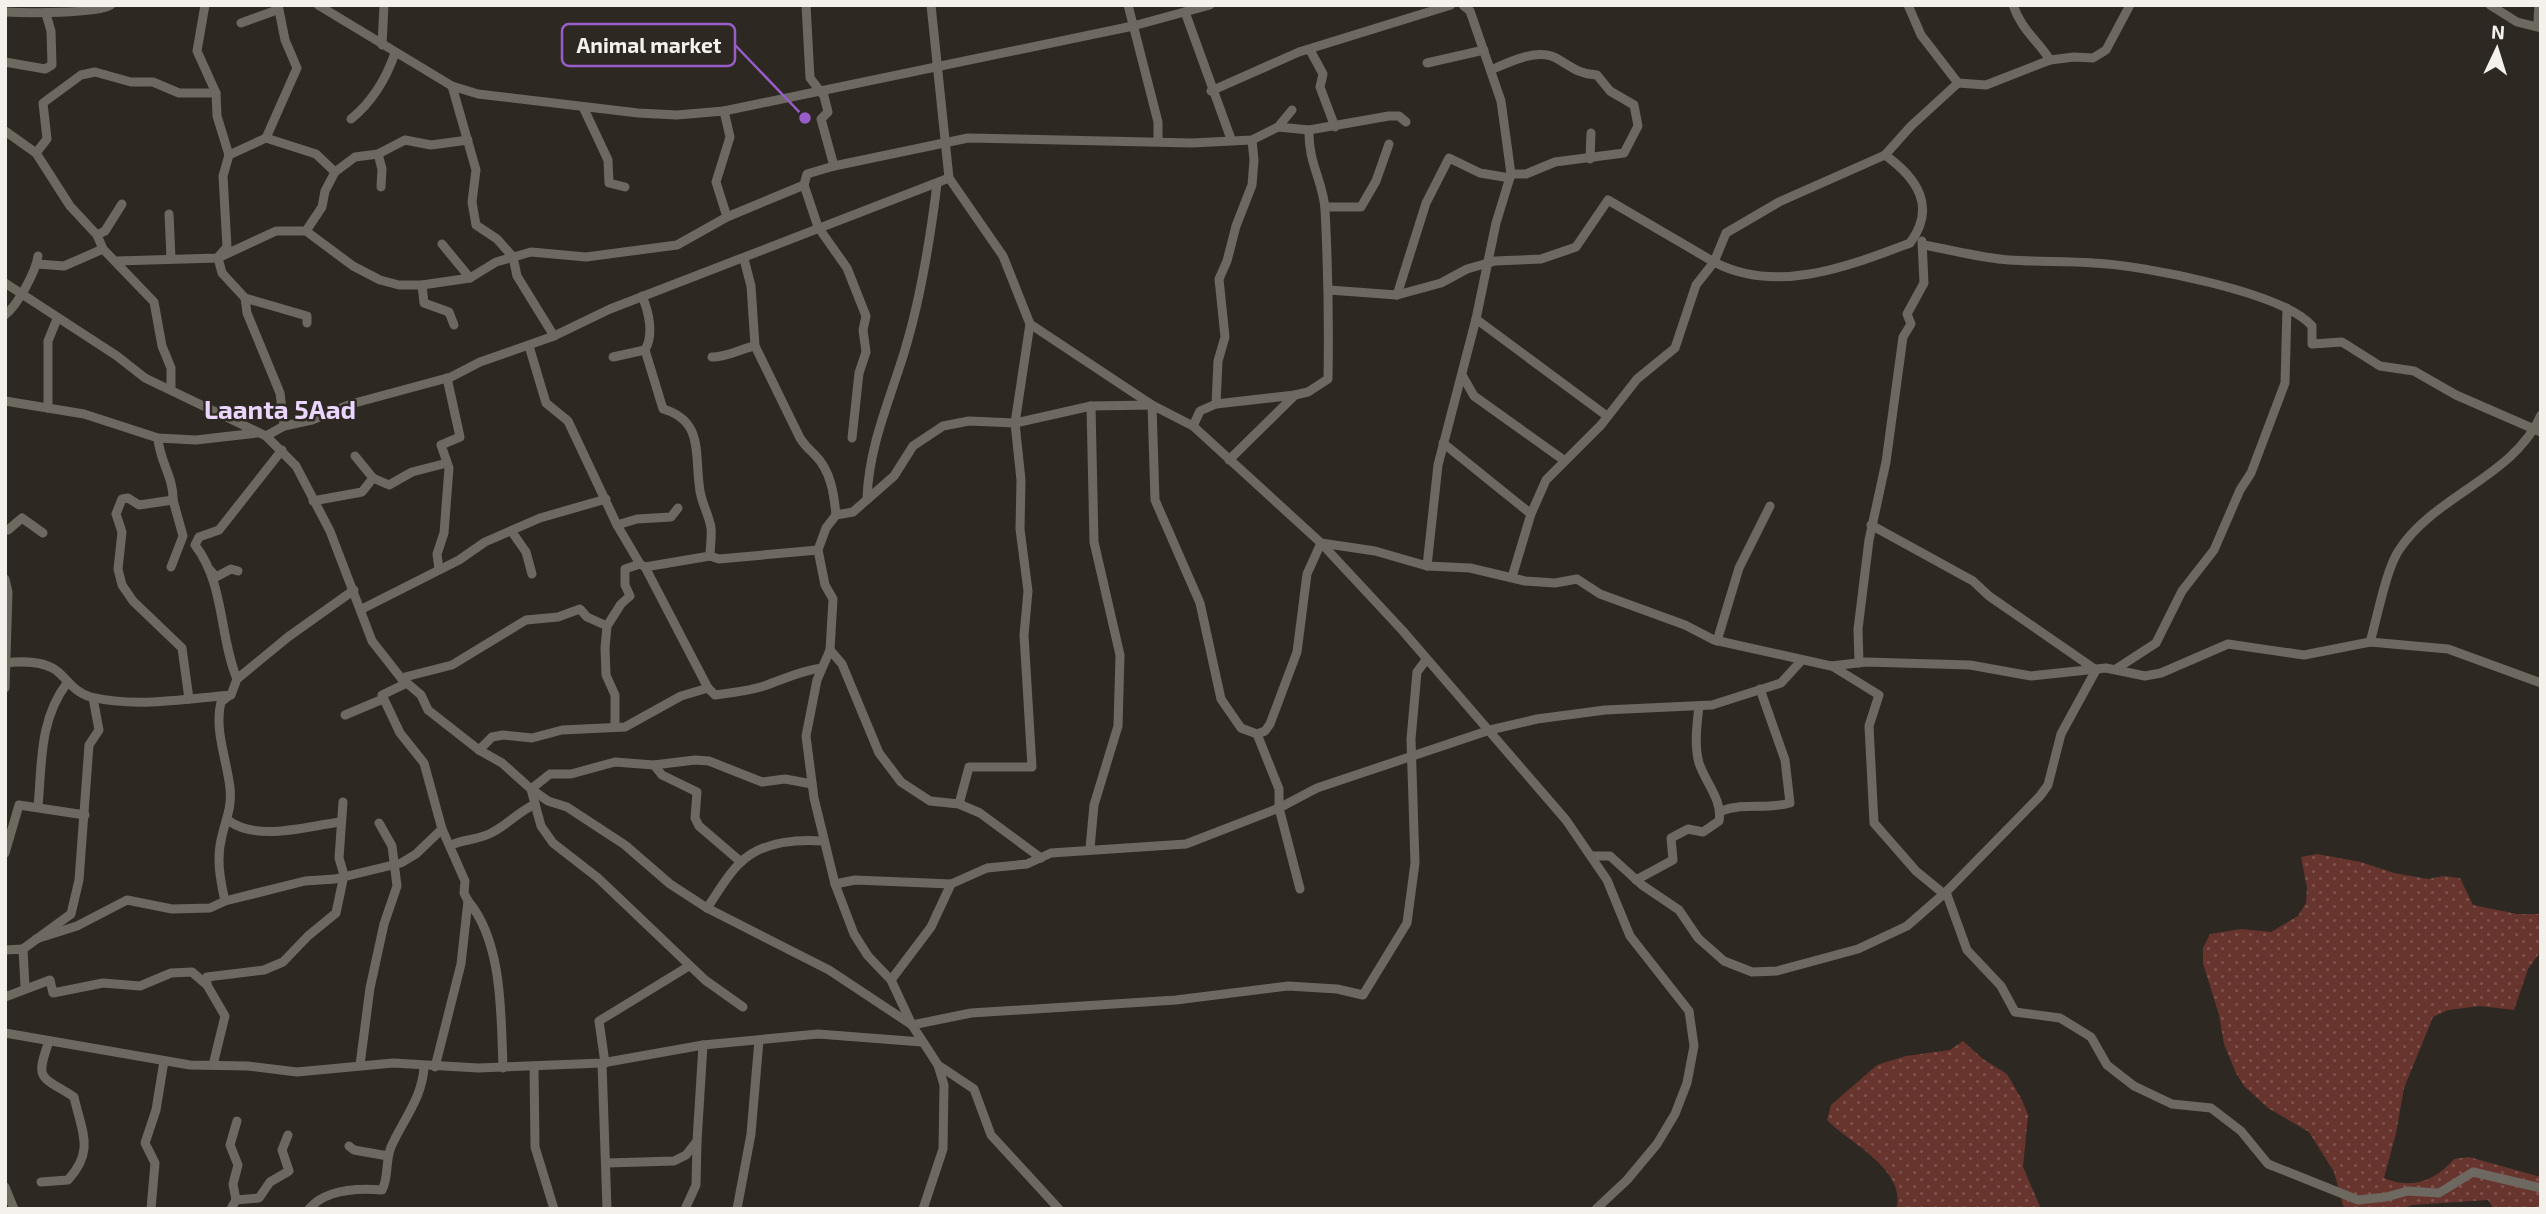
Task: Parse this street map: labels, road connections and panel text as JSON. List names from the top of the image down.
{
  "districts": ["Laanta 5Aad"],
  "places": ["Animal market"],
  "north": "top"
}
